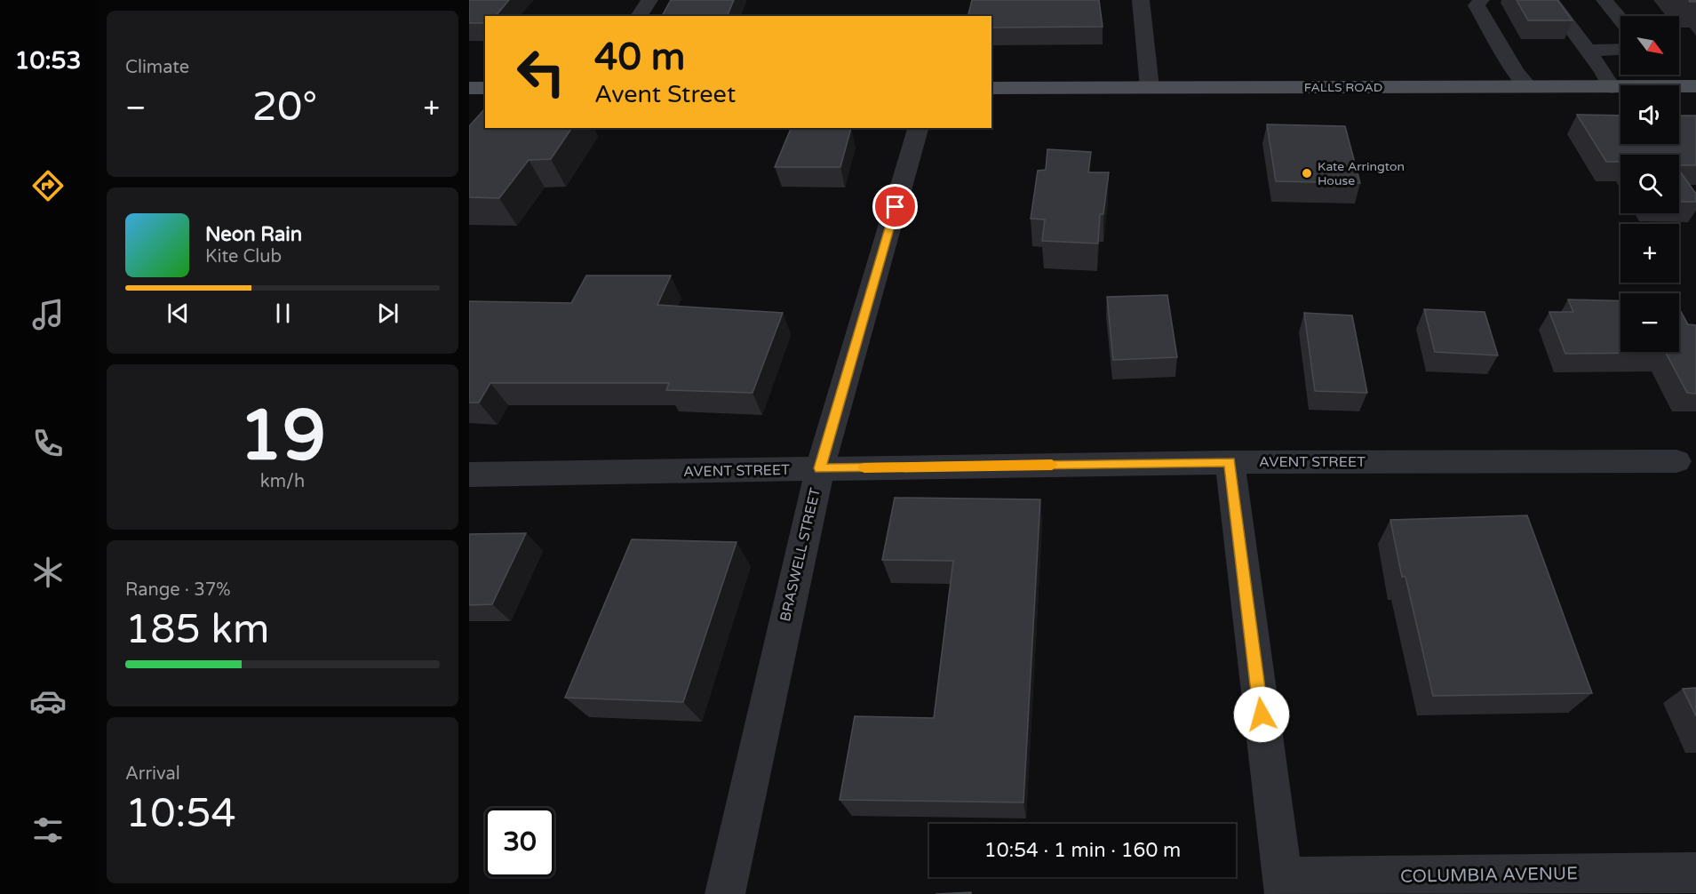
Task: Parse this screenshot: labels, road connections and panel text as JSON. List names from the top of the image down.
{
  "streets": {
    "main road": ["FALLS ROAD"],
    "street": ["AVENT STREET", "BRASWELL STREET", "COLUMBIA AVENUE"]
  },
  "crossings": [
    ["AVENT STREET", "BRASWELL STREET"]
  ],
  "places": ["Kate Arrington House"],
  "north": "bottom right",
  "page": {
    "tabs": "10:53",
    "tile": [
      "Climate",
      ["19", "km/h"],
      ["Range · 37%", "185 km"],
      ["Arrival", "10:54"]
    ],
    "map_buttons": ["+", "−"],
    "turn": ["40 m", "Avent Street"],
    "heat": ["−", "20°", "+"],
    "song": ["Neon Rain", "Kite Club"],
    "limit": "30",
    "trip": "10:54 · 1 min · 160 m"
  }
}
